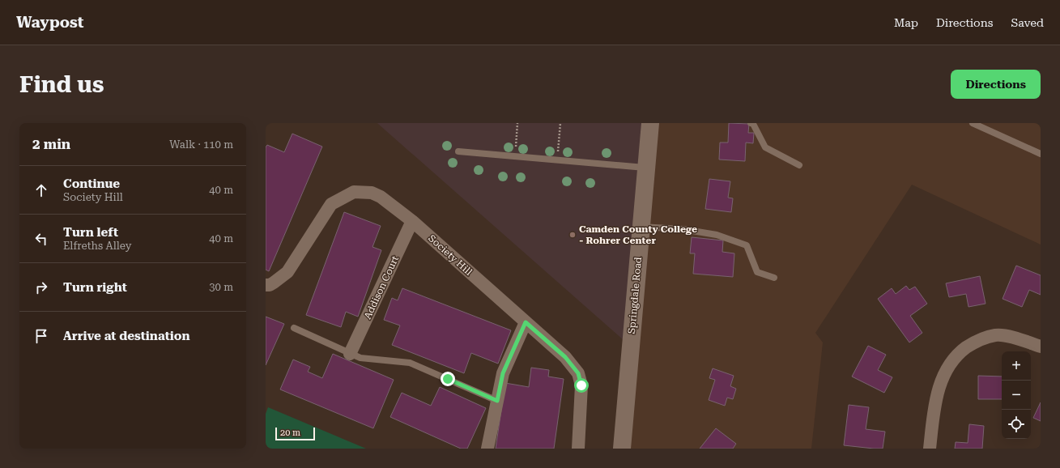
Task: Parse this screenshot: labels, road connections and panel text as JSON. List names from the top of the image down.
{
  "streets": {
    "main road": ["Springdale Road"],
    "street": ["Society Hill", "Addison Court"]
  },
  "crossings": [
    ["Society Hill", "Addison Court"]
  ],
  "places": ["Camden County College - Rohrer Center"],
  "scale_bar": "20 m",
  "page": {
    "header": "Waypost",
    "nav": ["Map", "Directions", "Saved"],
    "buttons": "Directions",
    "title": "Find us",
    "heading": ["2 min", "Walk · 110 m"],
    "list": [
      ["Continue", "Society Hill", "40 m"],
      ["Turn left", "Elfreths Alley", "40 m"],
      ["Turn right", "30 m"],
      "Arrive at destination"
    ],
    "map_buttons": ["+", "−"],
    "scale": "20 m"
  }
}
